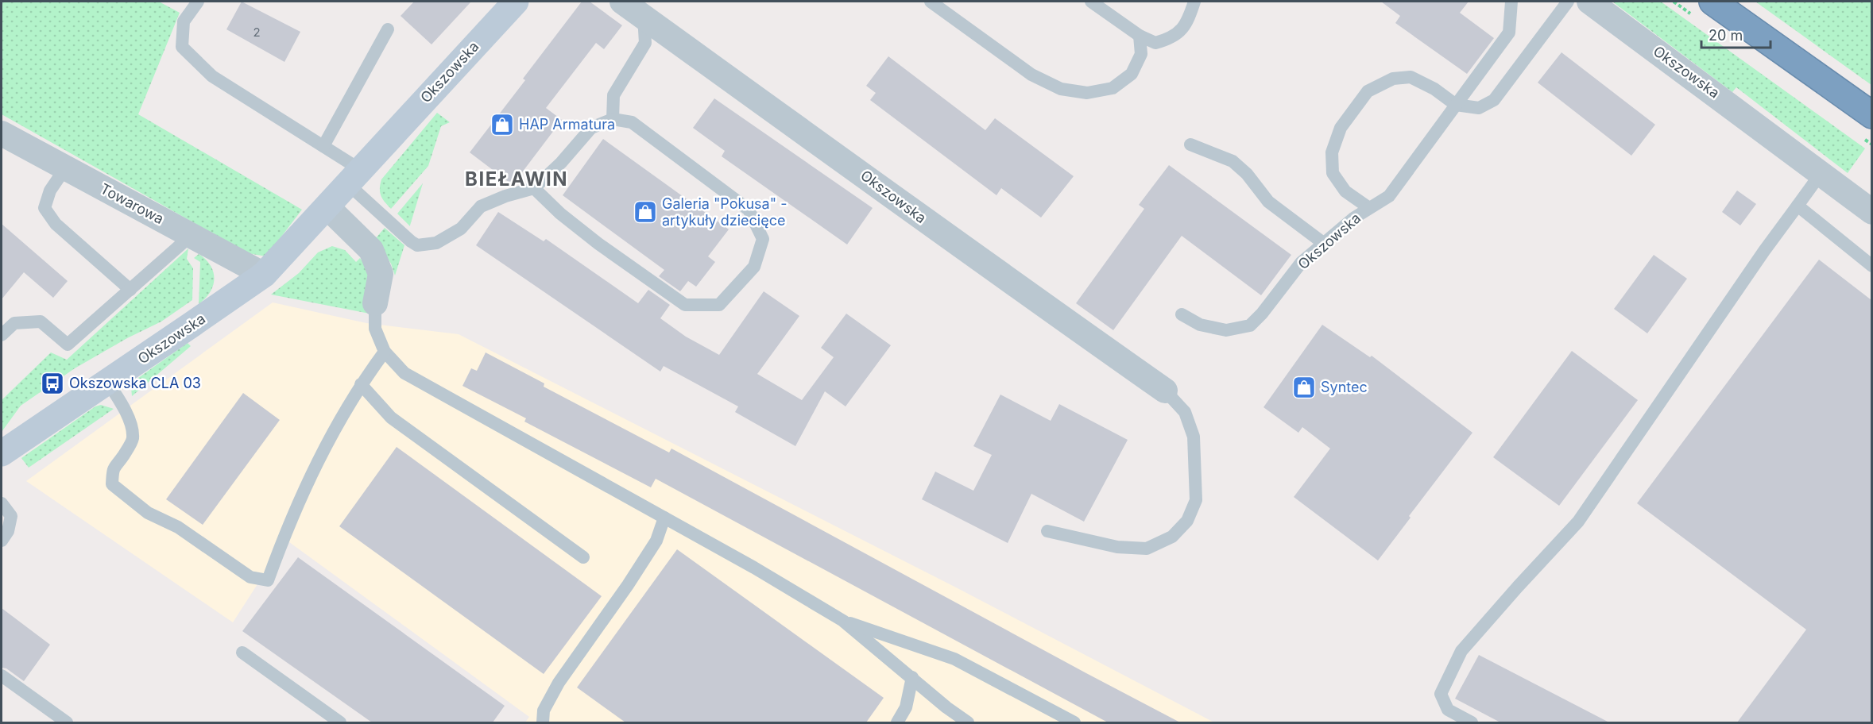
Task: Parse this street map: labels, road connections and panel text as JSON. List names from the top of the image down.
{
  "streets": {
    "main road": ["Okszowska"],
    "street": ["Towarowa"]
  },
  "crossings": [
    ["Okszowska", "Towarowa"]
  ],
  "districts": ["BIEŁAWIN"],
  "places": {
    "shop": ["HAP Armatura", "Galeria \"Pokusa\" - artykuły dziecięce", "Syntec"],
    "bus stop": ["Okszowska CLA 03"]
  },
  "house_numbers": ["2"],
  "scale_bar": "20 m"
}
